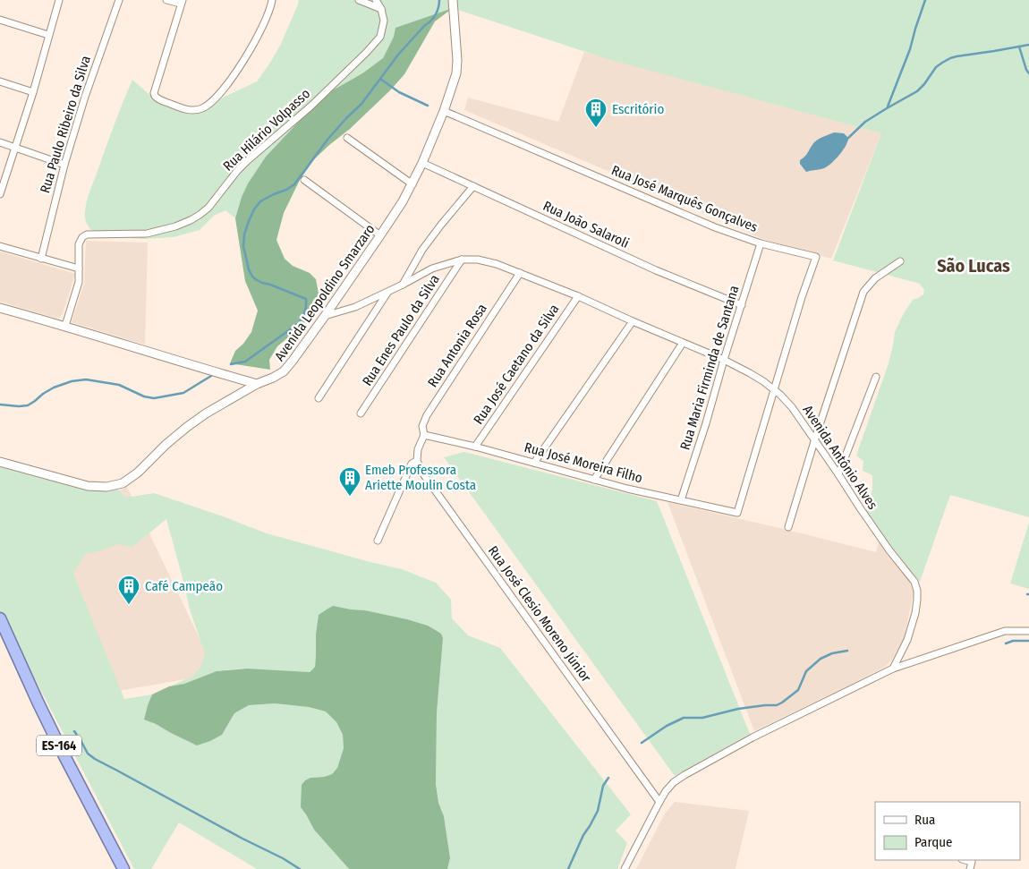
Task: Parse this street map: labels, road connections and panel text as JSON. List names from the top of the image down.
{
  "streets": {
    "highway": ["ES-164"],
    "street": [
      "Rua Paulo Ribeiro da Silva",
      "Rua Hilário Volpasso",
      "Rua José Marquês Gonçalves",
      "Rua João Salaroli",
      "Avenida Leopoldino Smarzaro",
      "Rua Enes Paulo da Silva",
      "Rua Antonia Rosa",
      "Rua José Caetano da Silva",
      "Rua Maria Firminda de Santana",
      "Avenida Antônio Alves",
      "Rua José Moreira Filho",
      "Rua José Clesio Moreno Júnior"
    ]
  },
  "crossings": [
    ["Rua José Marquês Gonçalves", "Avenida Leopoldino Smarzaro"],
    ["Rua José Marquês Gonçalves", "Rua Maria Firminda de Santana"],
    ["Rua José Marquês Gonçalves", "Avenida Antônio Alves"],
    ["Rua José Marquês Gonçalves", "Rua José Moreira Filho"],
    ["Rua João Salaroli", "Avenida Leopoldino Smarzaro"],
    ["Rua João Salaroli", "Rua Maria Firminda de Santana"],
    ["Avenida Leopoldino Smarzaro", "Avenida Antônio Alves"],
    ["Rua Enes Paulo da Silva", "Avenida Antônio Alves"],
    ["Rua Antonia Rosa", "Avenida Antônio Alves"],
    ["Rua Antonia Rosa", "Rua José Moreira Filho"],
    ["Rua José Caetano da Silva", "Avenida Antônio Alves"],
    ["Rua José Caetano da Silva", "Rua José Moreira Filho"],
    ["Rua Maria Firminda de Santana", "Avenida Antônio Alves"],
    ["Rua Maria Firminda de Santana", "Rua José Moreira Filho"],
    ["Avenida Antônio Alves", "Rua José Moreira Filho"]
  ],
  "districts": ["São Lucas"],
  "places": {
    "building": ["Escritório", "Emeb Professora Ariette Moulin Costa", "Café Campeão"]
  },
  "legend": ["Rua", "Parque"]
}
